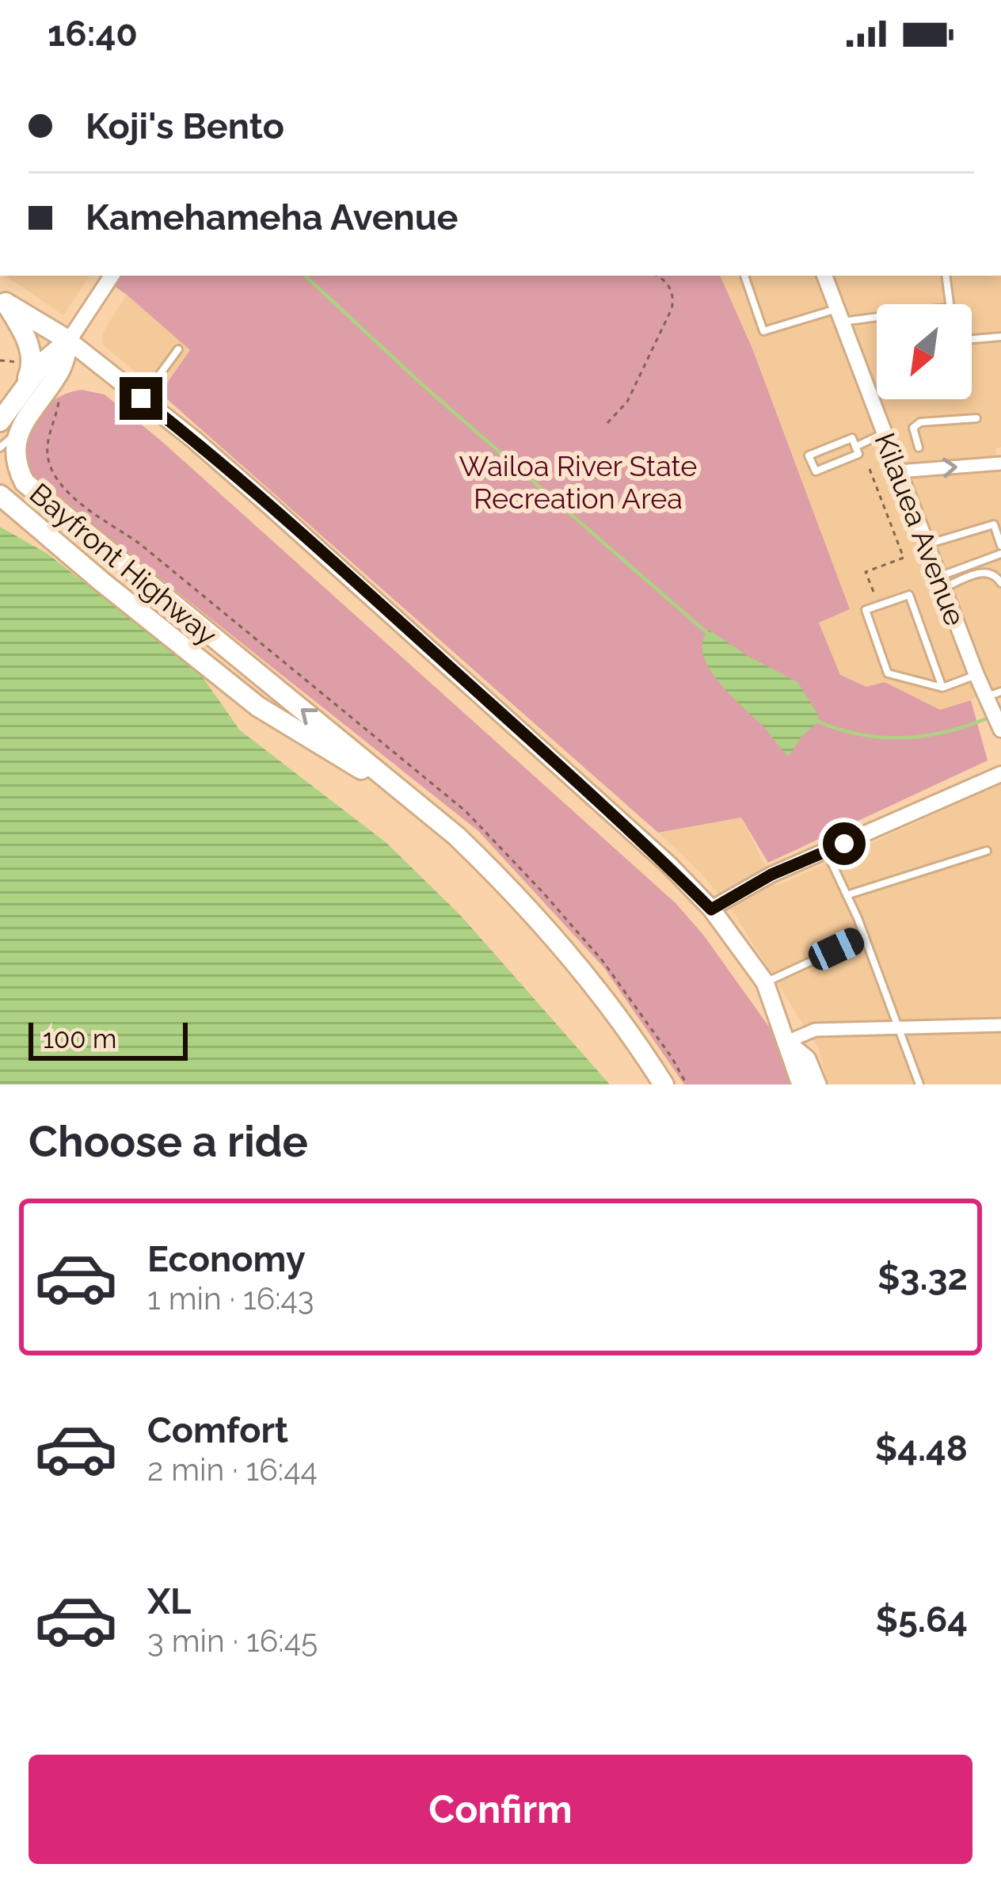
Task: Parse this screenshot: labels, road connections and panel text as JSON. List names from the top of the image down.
{
  "streets": {
    "main road": ["Bayfront Highway"],
    "street": ["Kilauea Avenue"]
  },
  "parks": ["Wailoa River State Recreation Area"],
  "scale_bar": "100 m",
  "north": "bottom left",
  "page": {
    "status": "16:40",
    "banner": ["Koji's Bento", "Kamehameha Avenue"],
    "scale": "100 m",
    "heading": "Choose a ride",
    "list": [
      {
        "name": "Economy",
        "note": "1 min · 16:43",
        "value": "$3.32"
      },
      {
        "name": "Comfort",
        "note": "2 min · 16:44",
        "value": "$4.48"
      },
      {
        "name": "XL",
        "note": "3 min · 16:45",
        "value": "$5.64"
      }
    ],
    "buttons": "Confirm"
  }
}
